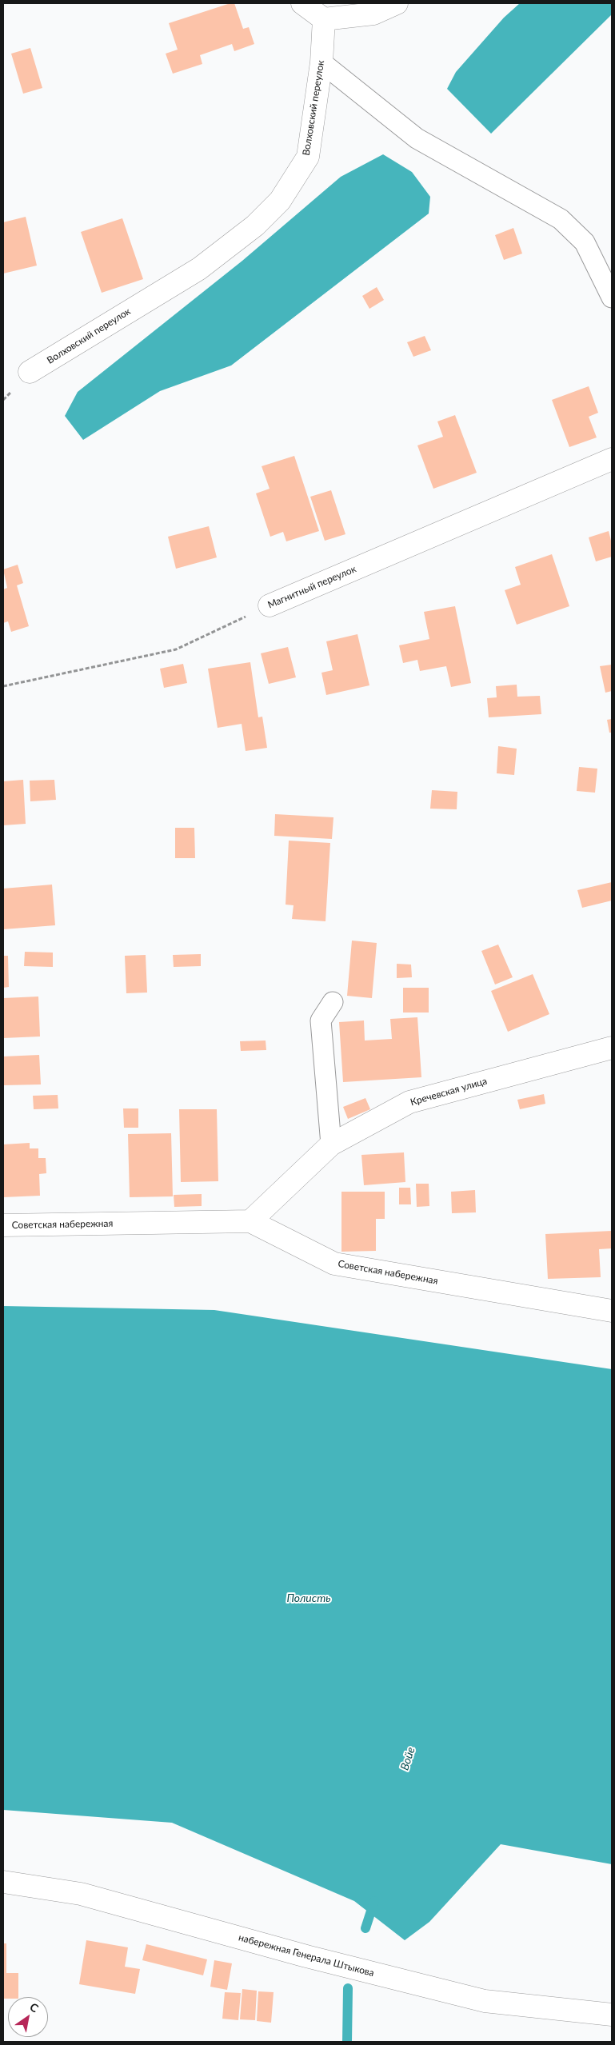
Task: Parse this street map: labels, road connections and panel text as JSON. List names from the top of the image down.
{
  "streets": {
    "street": [
      "Волховский переулок",
      "Магнитный переулок",
      "Кречевская улица",
      "Советская набережная",
      "набережная Генерала Штыкова"
    ]
  },
  "crossings": [
    ["Кречевская улица", "Советская набережная"]
  ],
  "water": ["Полисть", "Войе"],
  "north": "top right"
}
